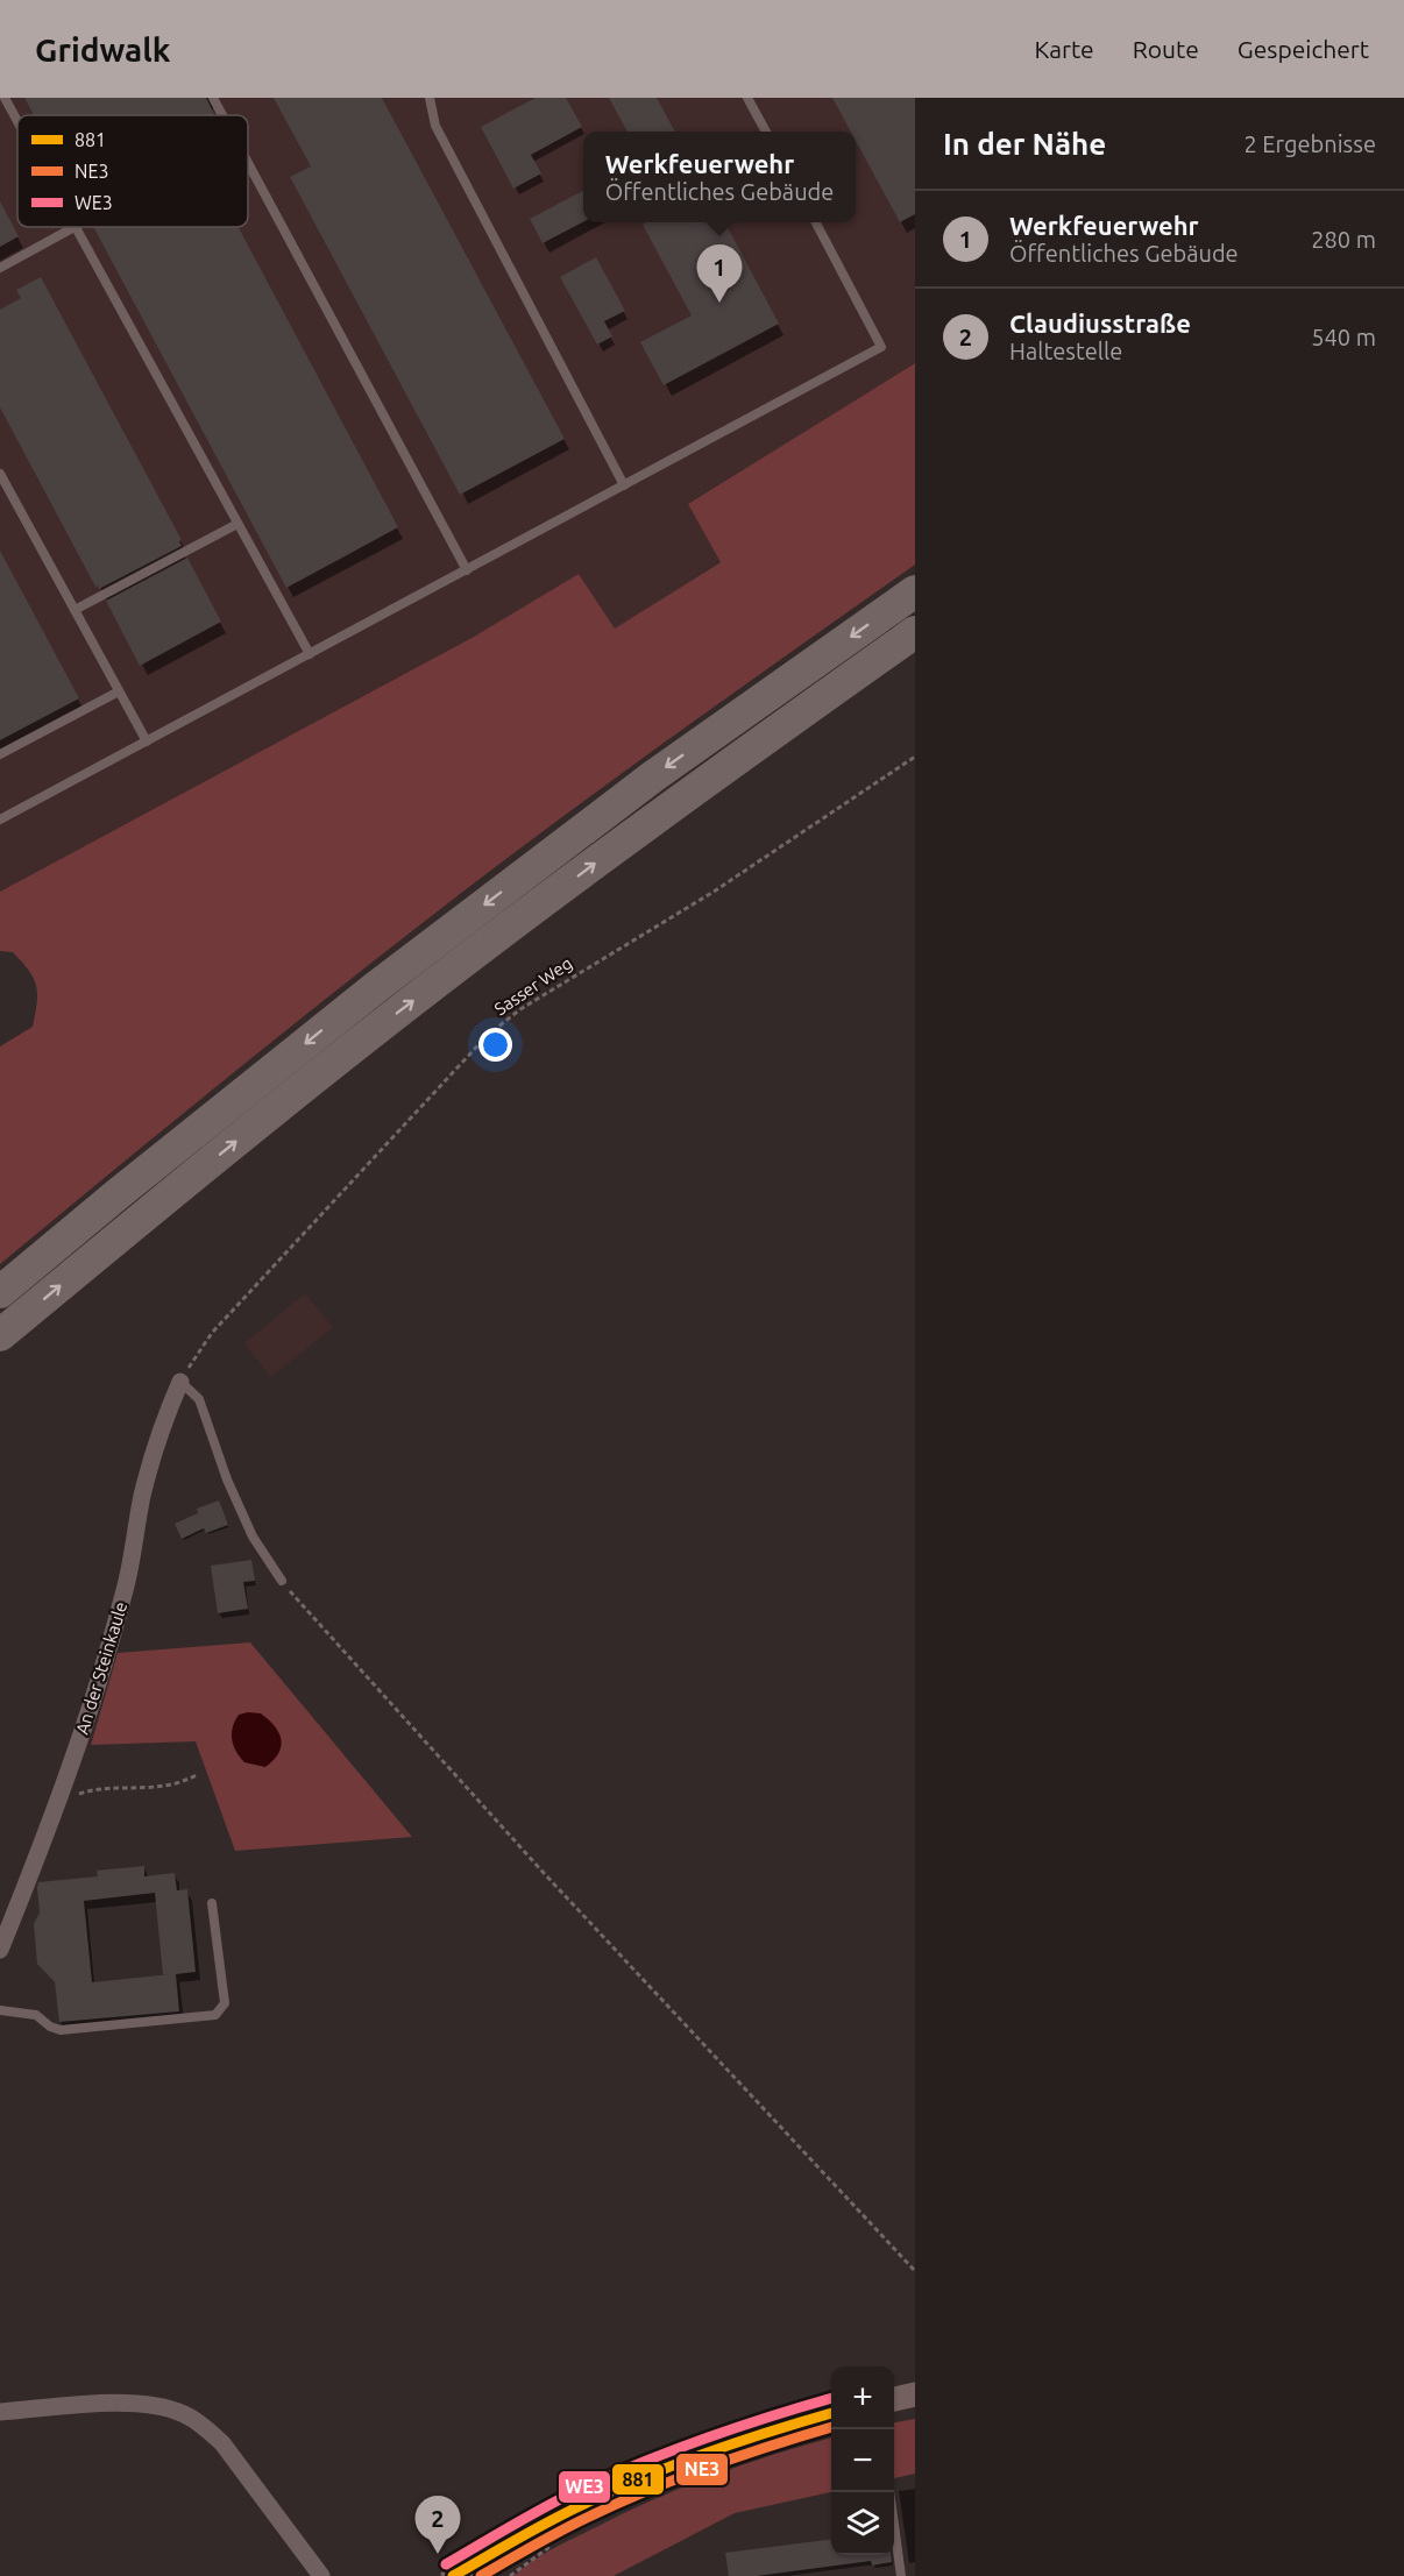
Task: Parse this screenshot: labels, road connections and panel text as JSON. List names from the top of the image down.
{
  "streets": {
    "street": ["An der Steinkaule"],
    "path": ["Sasser Weg"]
  },
  "crossings": [
    ["Sasser Weg", "An der Steinkaule"]
  ],
  "lines": ["transit line WE3", "transit line 881", "transit line NE3"],
  "legend": ["881", "NE3", "WE3"],
  "page": {
    "header": "Gridwalk",
    "nav": ["Karte", "Route", "Gespeichert"],
    "heading": ["In der Nähe", "2 Ergebnisse"],
    "popup": ["Werkfeuerwehr", "Öffentliches Gebäude"],
    "list": [
      {
        "mark": "1",
        "name": "Werkfeuerwehr",
        "note": "Öffentliches Gebäude",
        "value": "280 m"
      },
      {
        "mark": "2",
        "name": "Claudiusstraße",
        "note": "Haltestelle",
        "value": "540 m"
      }
    ],
    "pins": ["1", "2"],
    "map_buttons": ["+", "−"]
  }
}
